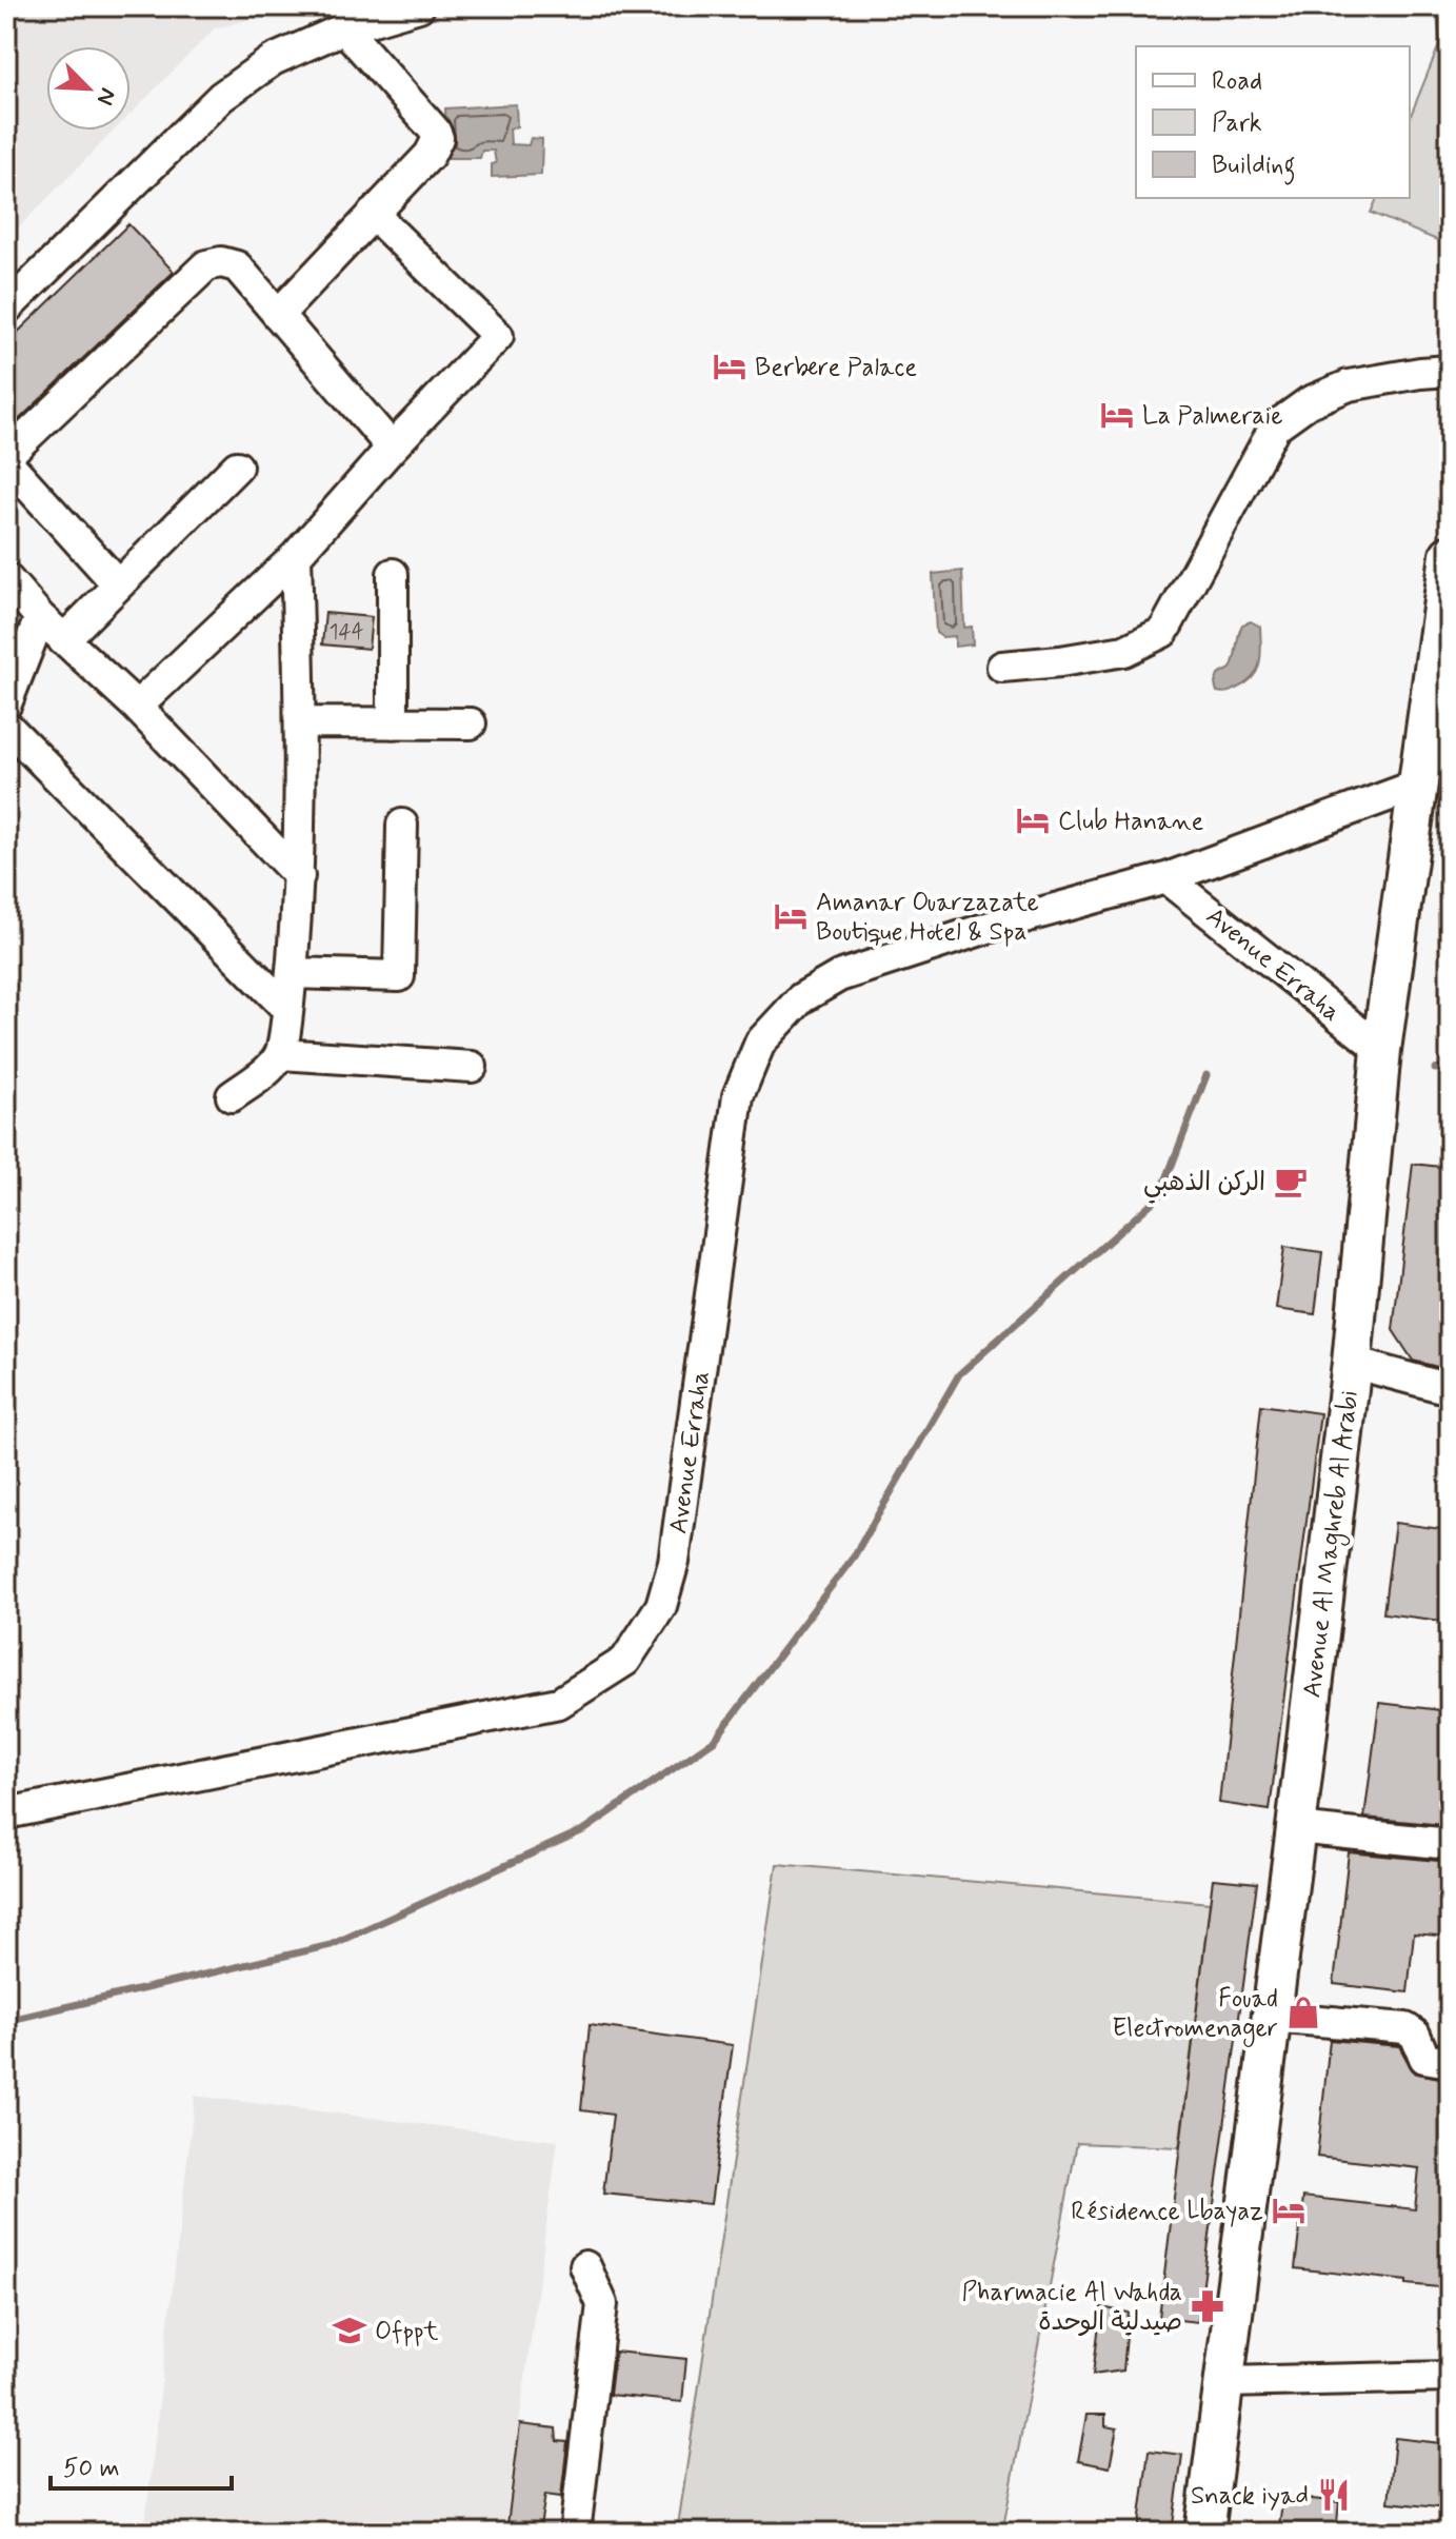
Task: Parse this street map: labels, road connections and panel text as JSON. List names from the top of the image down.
{
  "streets": {
    "main road": ["Avenue Al Maghreb Al Arabi"],
    "street": ["Avenue Erraha"]
  },
  "crossings": [
    ["Avenue Erraha", "Avenue Al Maghreb Al Arabi"]
  ],
  "places": {
    "hotel": [
      "Berbere Palace",
      "La Palmeraie",
      "Club Hanane",
      "Amanar Ouarzazate Boutique Hotel & Spa",
      "Résidence Lbayaz"
    ],
    "cafe": ["الركن الذهبي"],
    "shop": ["Fouad Electromenager"],
    "pharmacy": ["Pharmacie Al Wahda صيدلية الوحدة"],
    "school or university": ["Ofppt"],
    "restaurant": ["Snack iyad"]
  },
  "house_numbers": ["144"],
  "legend": ["Road", "Park", "Building"],
  "scale_bar": "50 m",
  "north": "bottom right"
}
